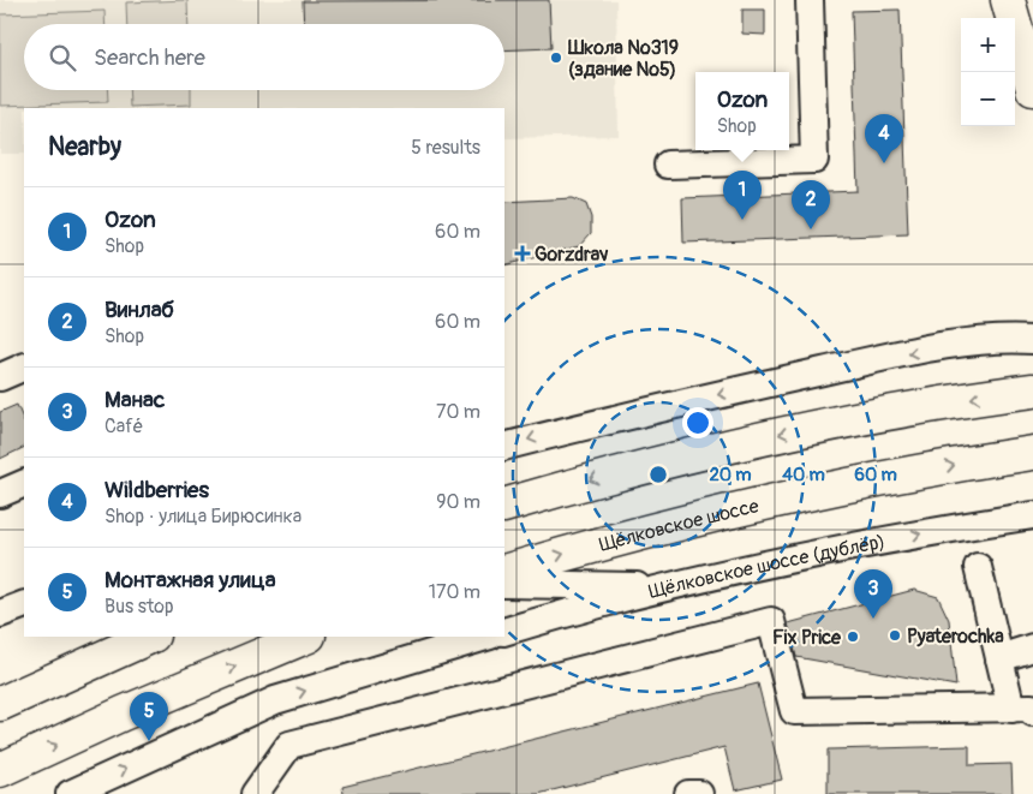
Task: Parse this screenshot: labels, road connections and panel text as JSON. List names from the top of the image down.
{
  "streets": {
    "main road": ["Щёлковское шоссе"],
    "street": ["Щёлковское шоссе (дублёр)"]
  },
  "places": {
    "other": ["Школа №319 (здание №5)", "Pyaterochka", "Fix Price"],
    "health": ["Gorzdrav"]
  },
  "page": {
    "map_buttons": ["+", "−"],
    "search": "Search here",
    "popup": ["Ozon", "Shop"],
    "heading": ["Nearby", "5 results"],
    "pins": [
      "4",
      "1",
      "2",
      "3",
      "5"
    ],
    "list": [
      {
        "mark": "1",
        "name": "Ozon",
        "note": "Shop",
        "value": "60 m"
      },
      {
        "mark": "2",
        "name": "Винлаб",
        "note": "Shop",
        "value": "60 m"
      },
      {
        "mark": "3",
        "name": "Манас",
        "note": "Café",
        "value": "70 m"
      },
      {
        "mark": "4",
        "name": "Wildberries",
        "note": "Shop · улица Бирюсинка",
        "value": "90 m"
      },
      {
        "mark": "5",
        "name": "Монтажная улица",
        "note": "Bus stop",
        "value": "170 m"
      }
    ]
  },
  "rings": ["20 m", "40 m", "60 m"]
}
